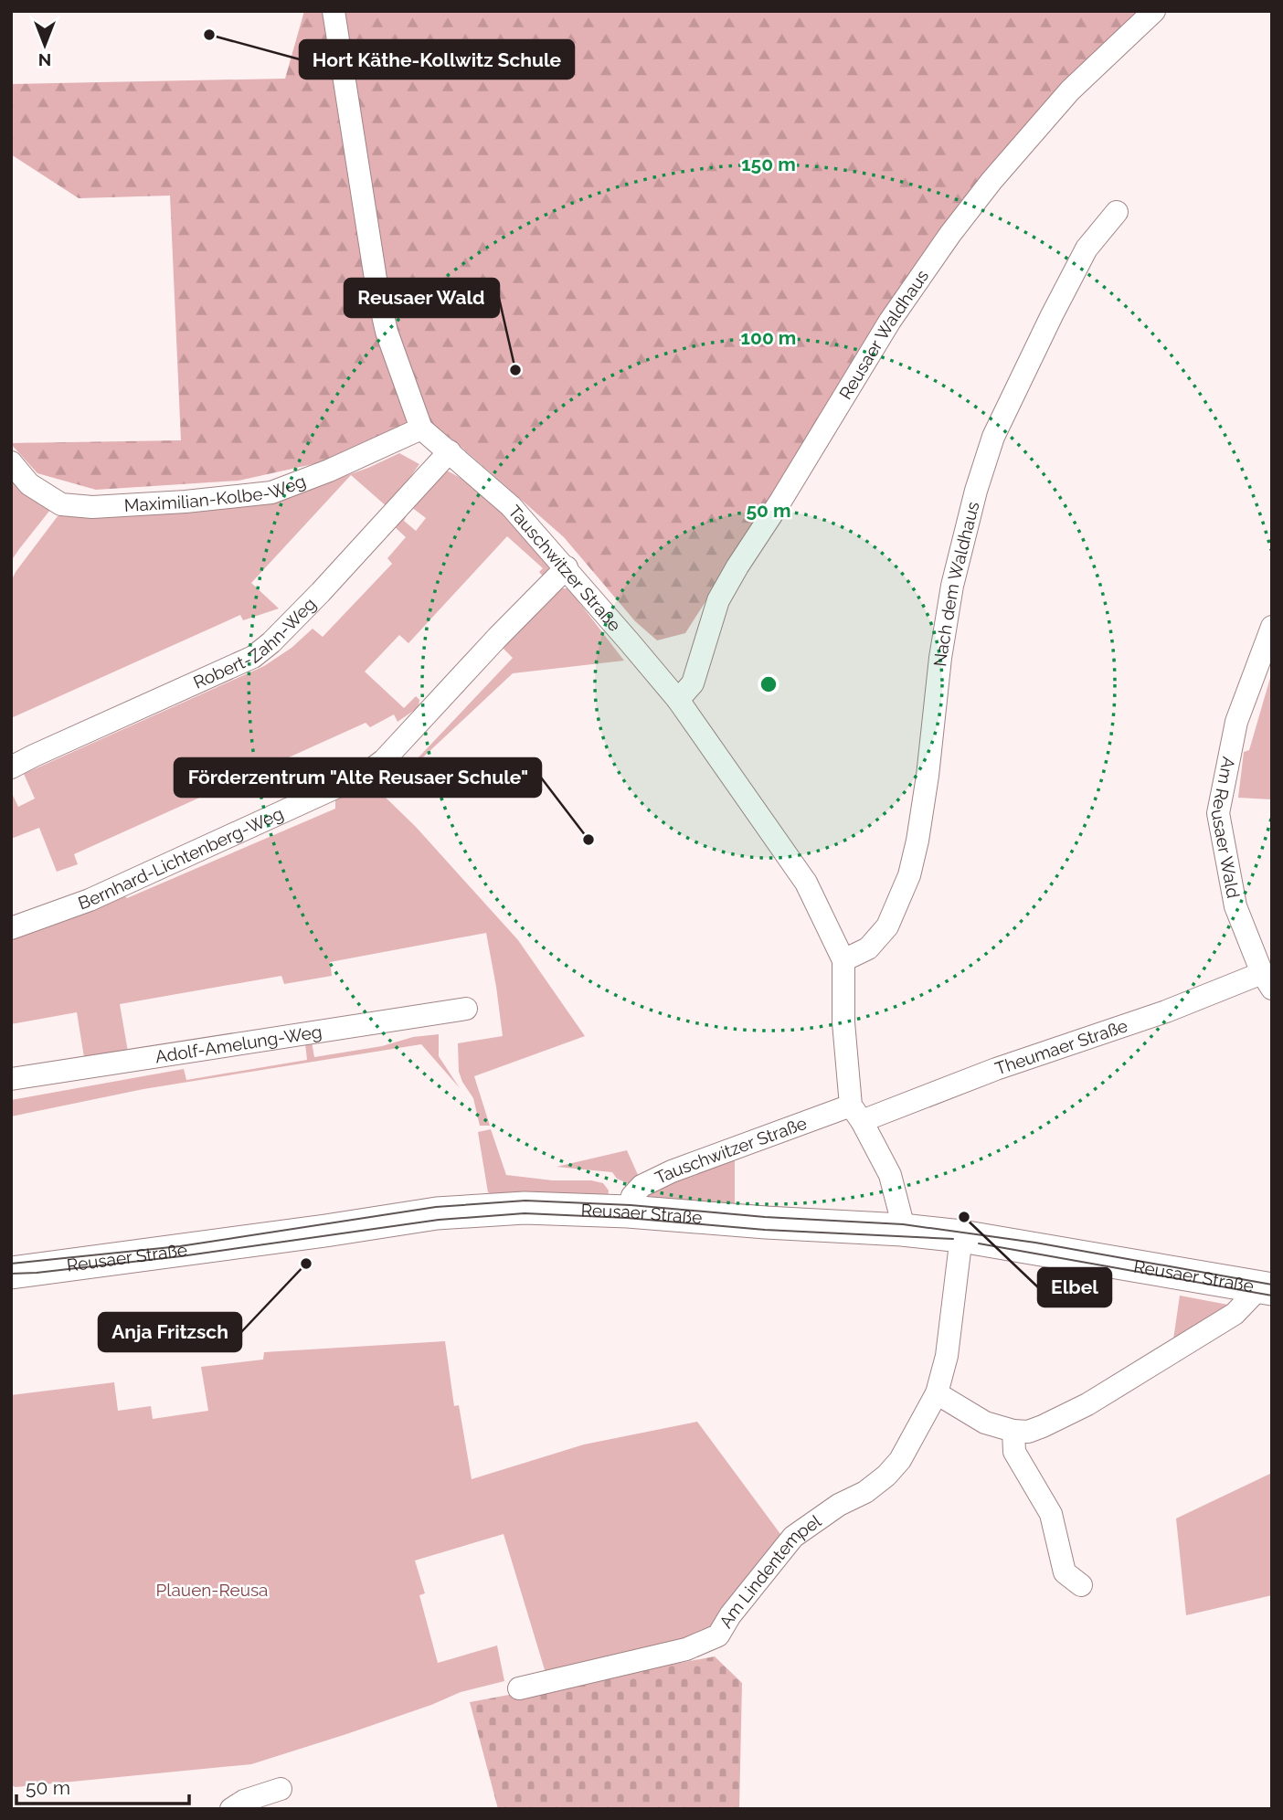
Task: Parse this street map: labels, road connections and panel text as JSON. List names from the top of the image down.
{
  "streets": {
    "street": [
      "Reusaer Waldhaus",
      "Maximilian-Kolbe-Weg",
      "Tauschwitzer Straße",
      "Nach dem Waldhaus",
      "Robert-Zahn-Weg",
      "Am Reusaer Wald",
      "Bernhard-Lichtenberg-Weg",
      "Adolf-Amelung-Weg",
      "Theumaer Straße",
      "Reusaer Straße",
      "Am Lindentempel"
    ]
  },
  "crossings": [
    ["Reusaer Waldhaus", "Tauschwitzer Straße"],
    ["Maximilian-Kolbe-Weg", "Tauschwitzer Straße"],
    ["Tauschwitzer Straße", "Nach dem Waldhaus"],
    ["Tauschwitzer Straße", "Robert-Zahn-Weg"],
    ["Tauschwitzer Straße", "Bernhard-Lichtenberg-Weg"],
    ["Tauschwitzer Straße", "Theumaer Straße"],
    ["Tauschwitzer Straße", "Reusaer Straße"],
    ["Am Reusaer Wald", "Theumaer Straße"],
    ["Reusaer Straße", "Am Lindentempel"]
  ],
  "parks": ["Plauen-Reusa"],
  "places": [
    "Hort Käthe-Kollwitz Schule",
    "Reusaer Wald",
    "Förderzentrum \"Alte Reusaer Schule\"",
    "Elbel",
    "Anja Fritzsch"
  ],
  "scale_bar": "50 m",
  "north": "bottom",
  "rings": ["150 m", "100 m", "50 m"]
}
